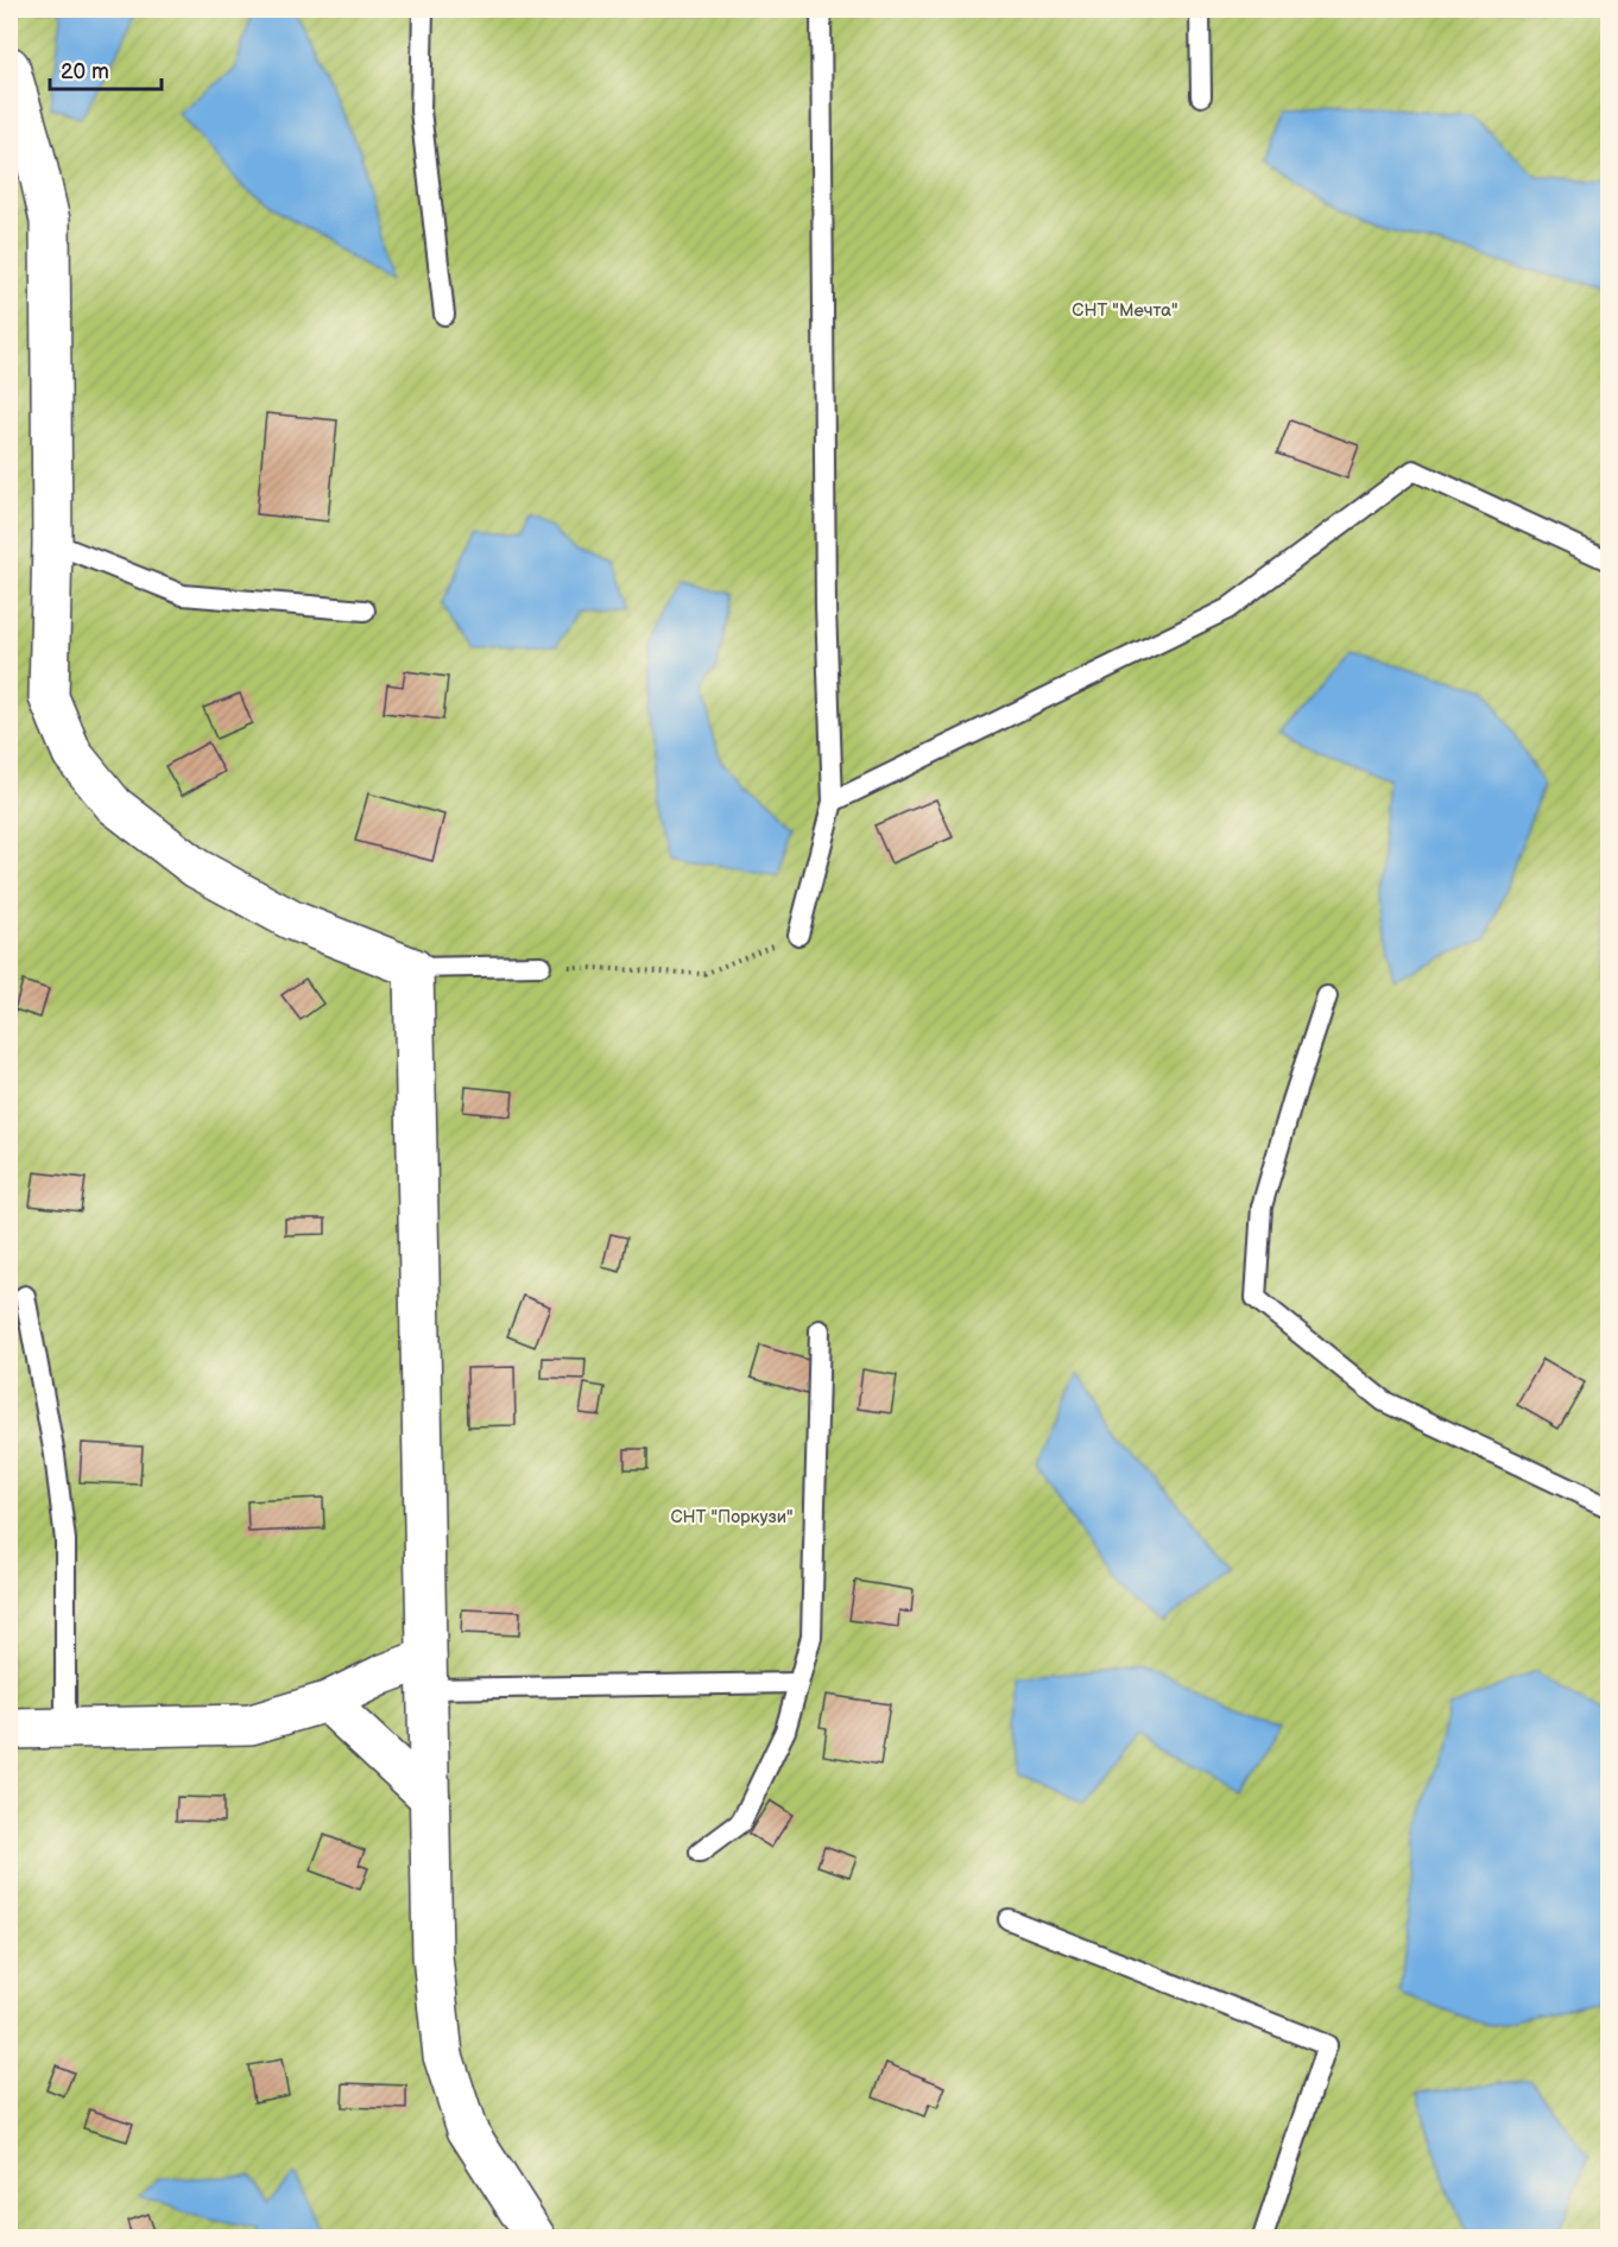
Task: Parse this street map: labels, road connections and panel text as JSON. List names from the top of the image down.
{
  "parks": ["СНТ \"Мечта\"", "СНТ \"Поркузи\""],
  "scale_bar": "20 m"
}
